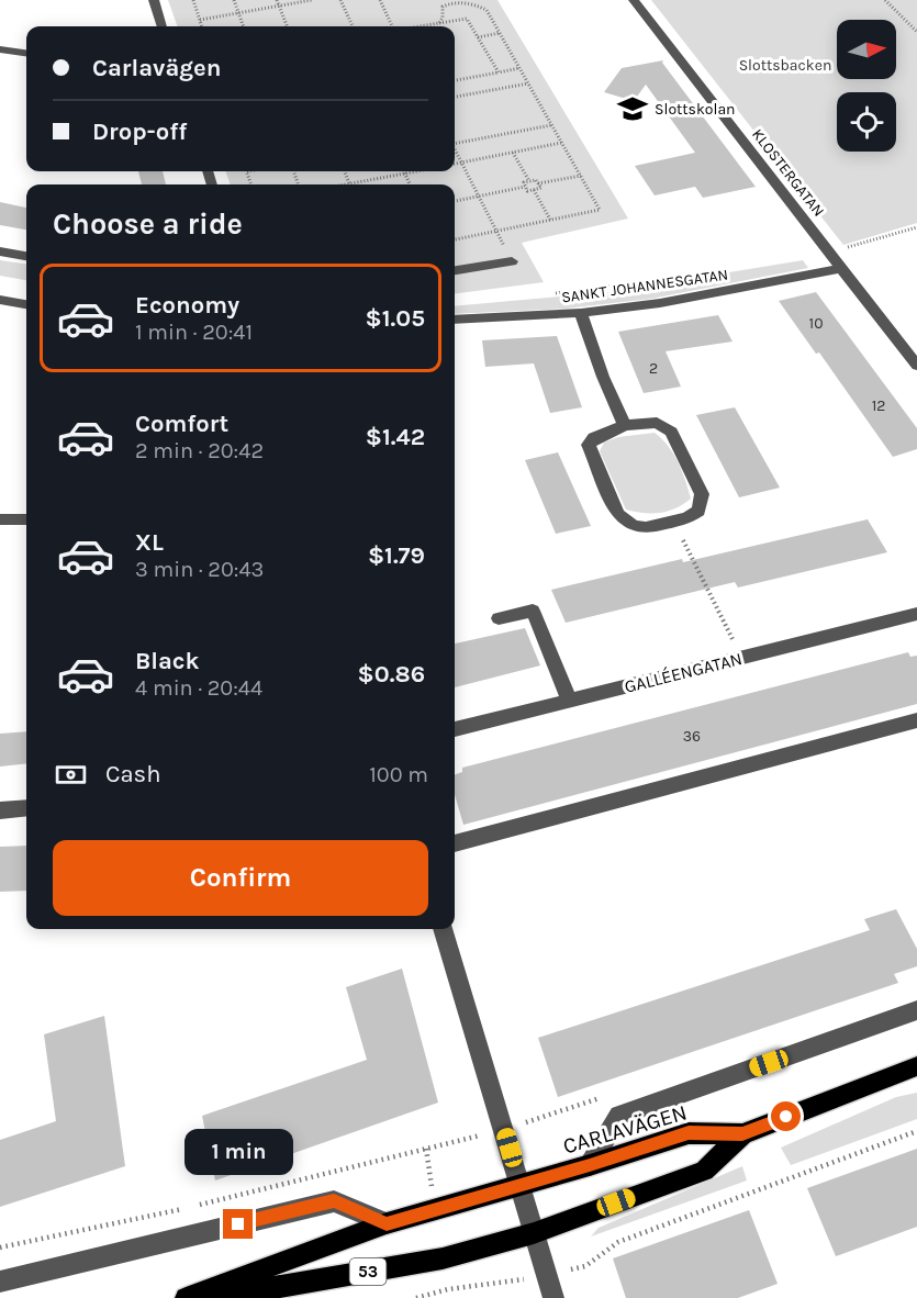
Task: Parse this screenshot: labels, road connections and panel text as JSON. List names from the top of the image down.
{
  "streets": {
    "main road": ["CARLAVÄGEN", "53"],
    "street": ["KLOSTERGATAN", "SANKT JOHANNESGATAN", "GALLÉENGATAN"]
  },
  "crossings": [
    ["KLOSTERGATAN", "SANKT JOHANNESGATAN"]
  ],
  "parks": ["Slottsbacken"],
  "places": {
    "school or university": ["Slottskolan"]
  },
  "house_numbers": [
    "10",
    "2",
    "12",
    "36"
  ],
  "north": "right",
  "page": {
    "banner": ["Carlavägen", "Drop-off"],
    "heading": "Choose a ride",
    "list": [
      {
        "name": "Economy",
        "note": "1 min · 20:41",
        "value": "$1.05"
      },
      {
        "name": "Comfort",
        "note": "2 min · 20:42",
        "value": "$1.42"
      },
      {
        "name": "XL",
        "note": "3 min · 20:43",
        "value": "$1.79"
      },
      {
        "name": "Black",
        "note": "4 min · 20:44",
        "value": "$0.86"
      }
    ],
    "pay": ["Cash", "100 m"],
    "buttons": "Confirm",
    "bubble": "1 min"
  }
}
